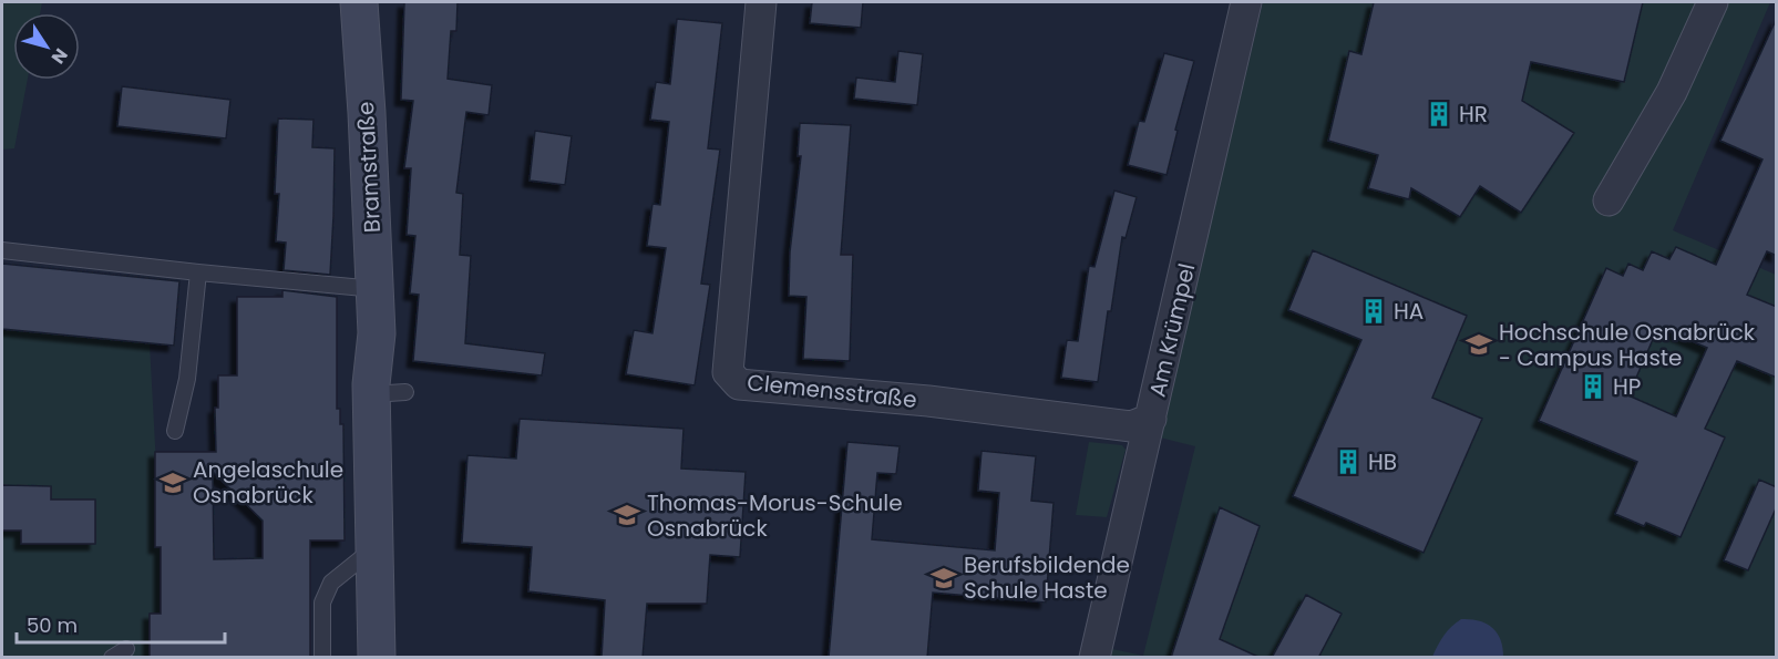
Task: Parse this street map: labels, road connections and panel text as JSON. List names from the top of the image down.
{
  "streets": {
    "street": ["Bramstraße", "Am Krümpel", "Clemensstraße"]
  },
  "crossings": [
    ["Am Krümpel", "Clemensstraße"]
  ],
  "places": {
    "building": [
      "HR",
      "HA",
      "HP",
      "HB"
    ],
    "school or university": [
      "Hochschule Osnabrück - Campus Haste",
      "Angelaschule Osnabrück",
      "Thomas-Morus-Schule Osnabrück",
      "Berufsbildende Schule Haste"
    ]
  },
  "scale_bar": "50 m",
  "north": "bottom right"
}
